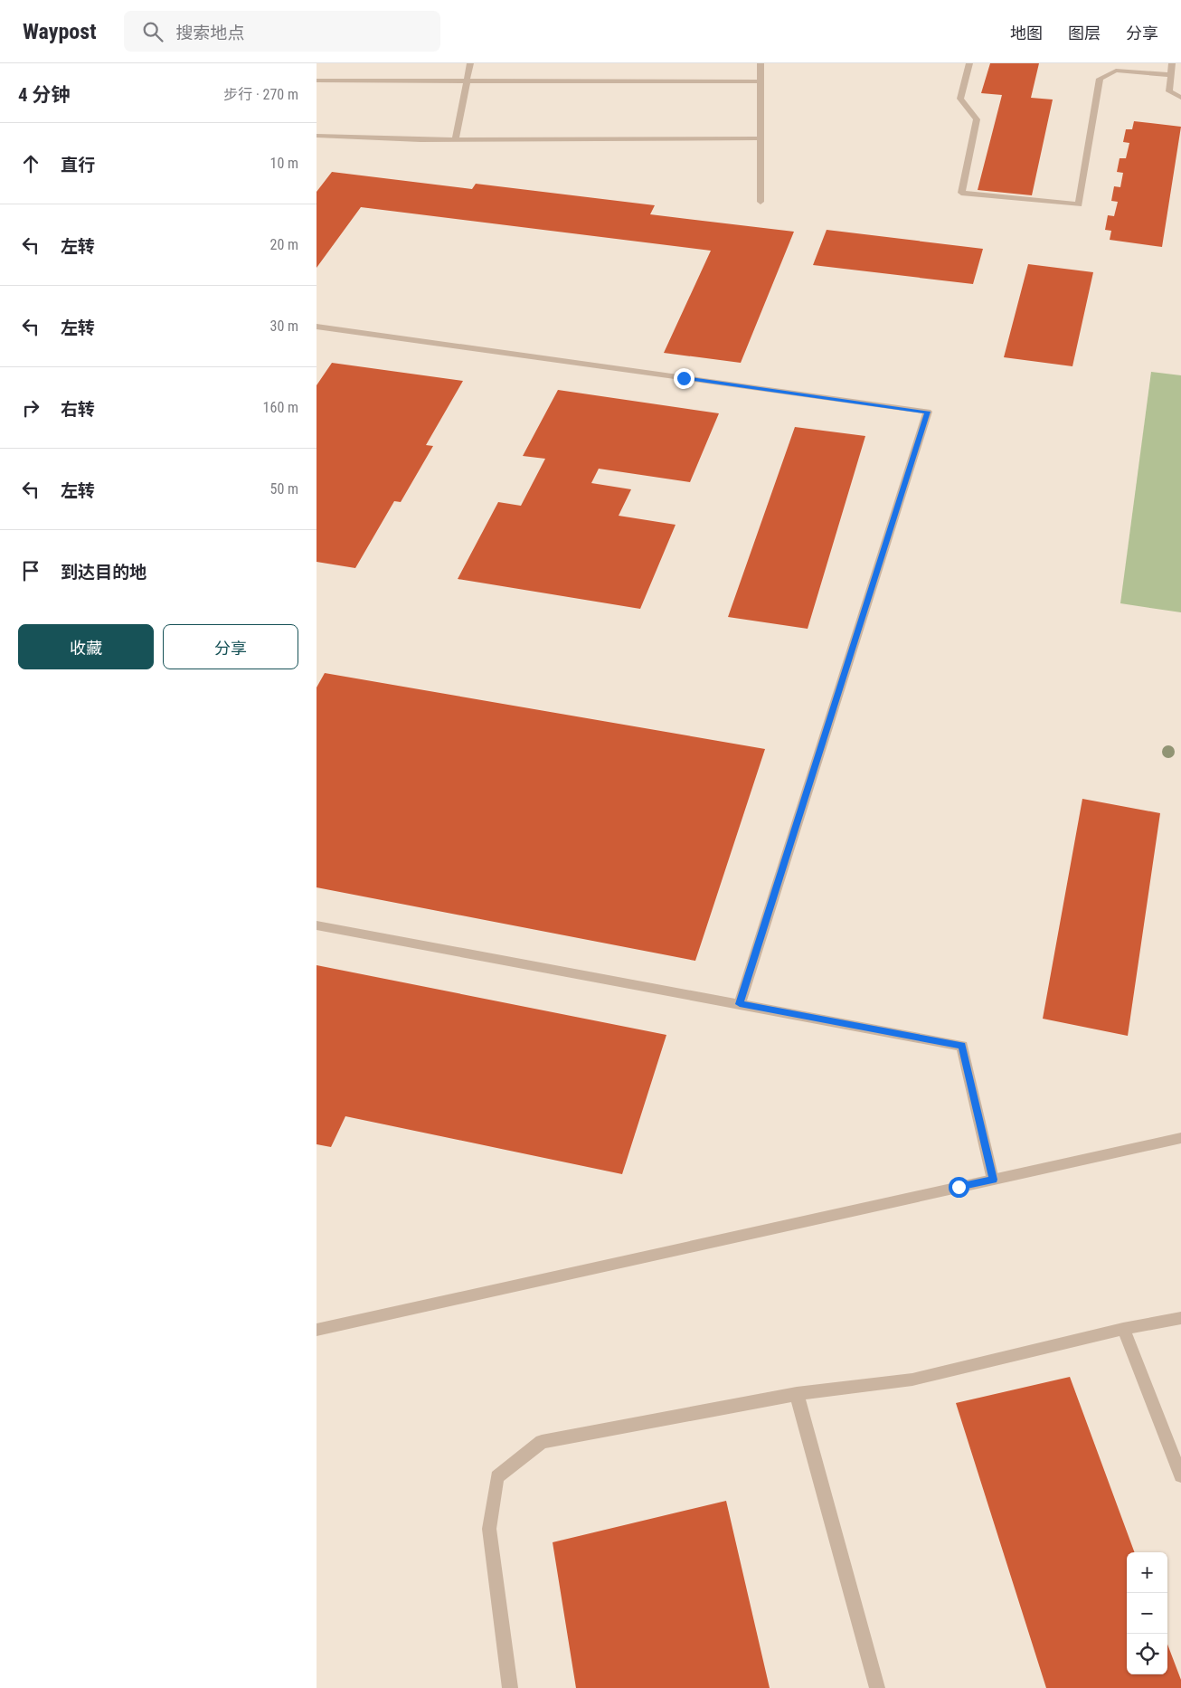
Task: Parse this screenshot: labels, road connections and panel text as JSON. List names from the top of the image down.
{
  "page": {
    "header": "Waypost",
    "search": "搜索地点",
    "nav": ["地图", "图层", "分享"],
    "heading": ["4 分钟", "步行 · 270 m"],
    "list": [
      ["直行", "10 m"],
      ["左转", "20 m"],
      ["左转", "30 m"],
      ["右转", "160 m"],
      ["左转", "50 m"],
      "到达目的地"
    ],
    "buttons": ["收藏", "分享"],
    "map_buttons": ["+", "−"]
  }
}
